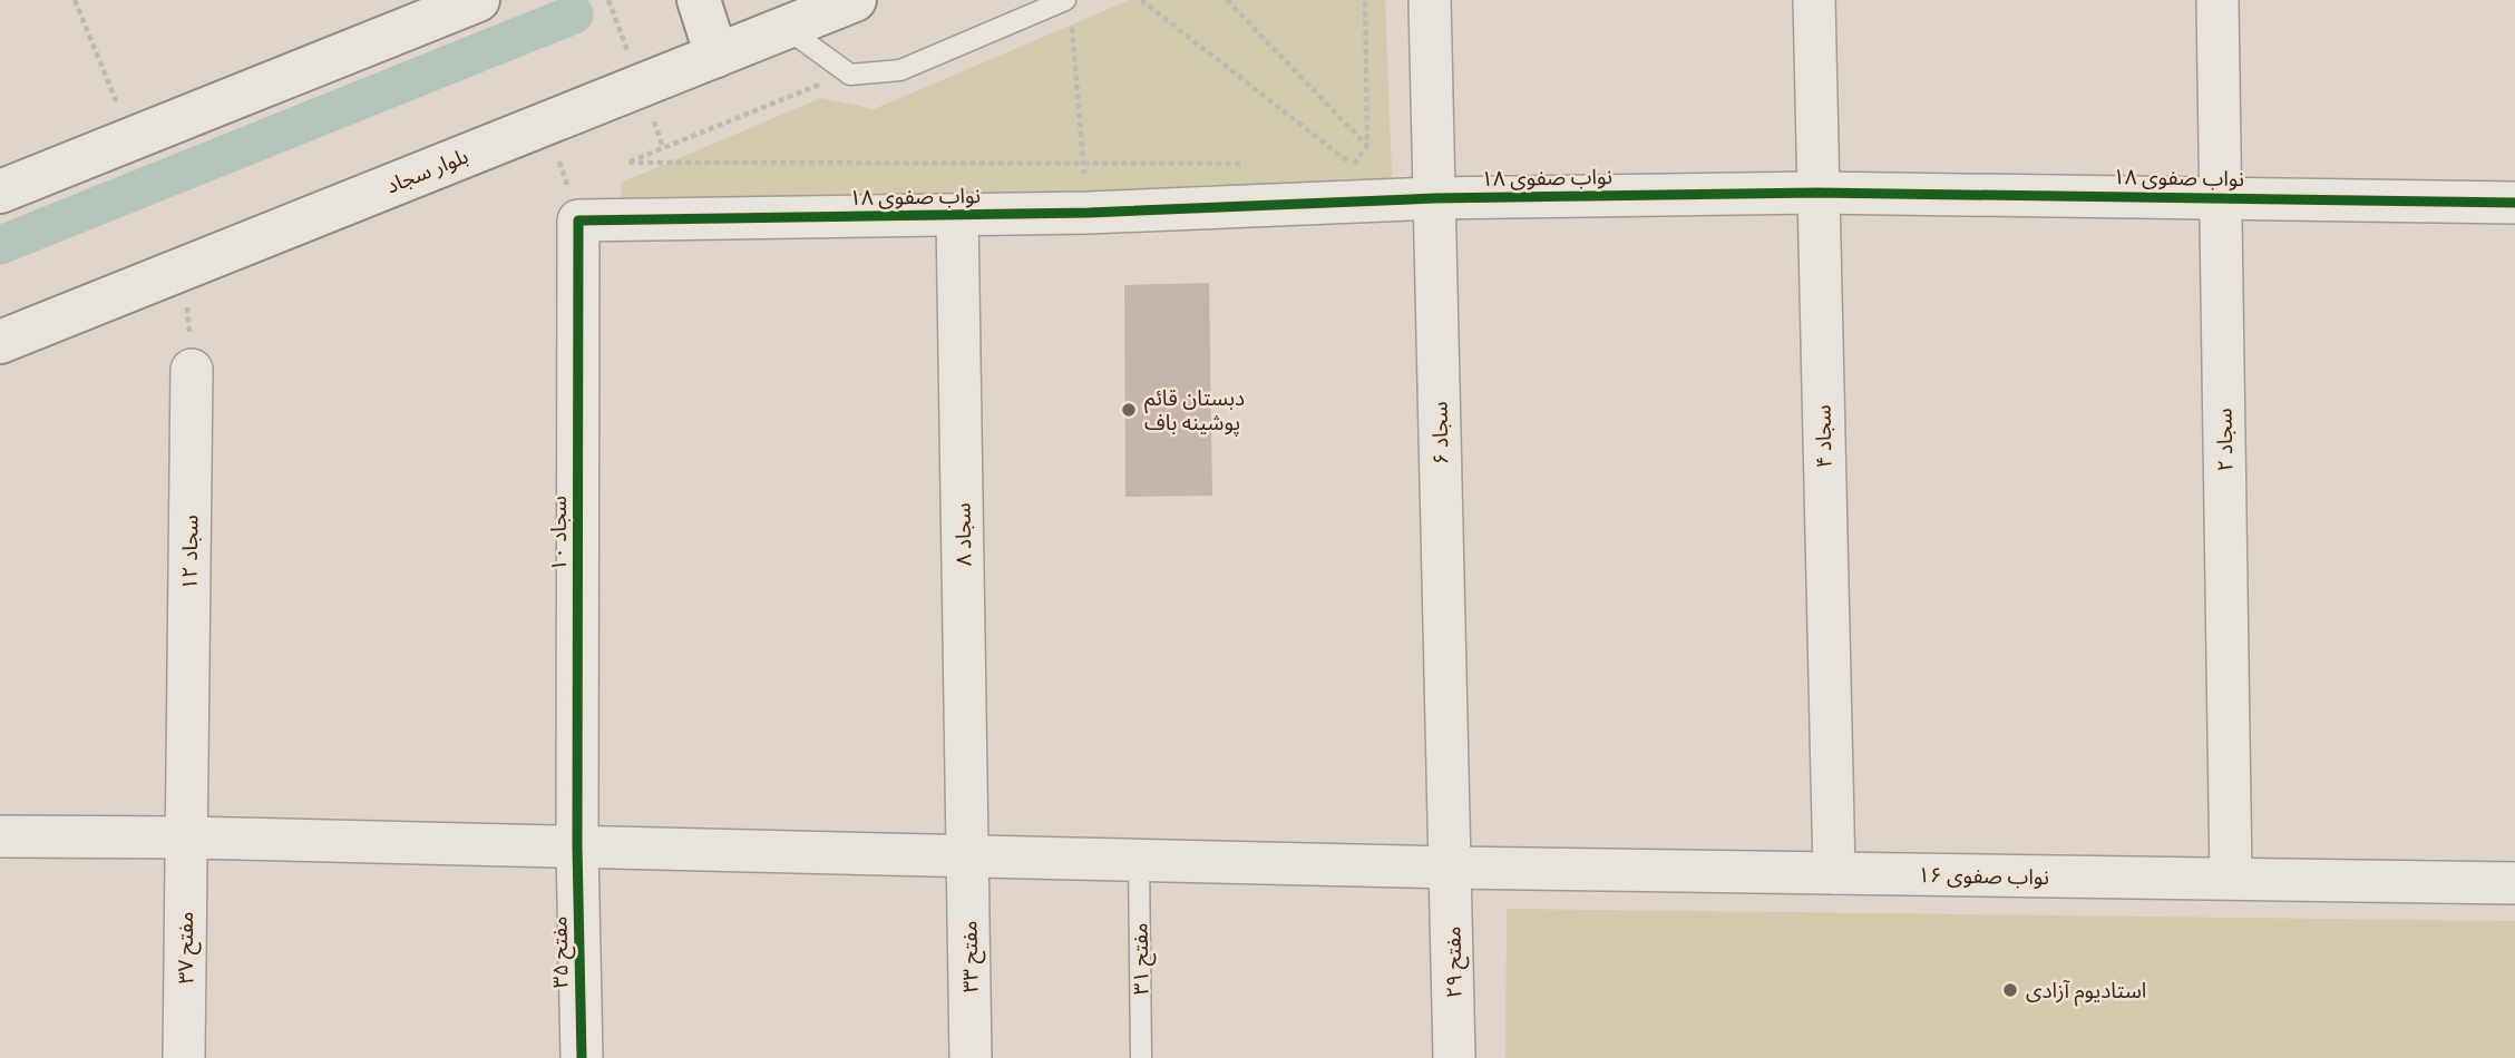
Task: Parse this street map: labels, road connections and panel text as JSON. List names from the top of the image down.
{
  "streets": {
    "main road": ["بلوار سجاد"],
    "street": [
      "نواب صفوی ۱۸",
      "سجاد ۶",
      "سجاد ۴",
      "سجاد ۲",
      "سجاد ۱۰",
      "سجاد ۸",
      "سجاد ۱۲",
      "نواب صفوی ۱۶",
      "مفتح ۳۷",
      "مفتح ۳۵",
      "مفتح ۳۳",
      "مفتح ۲۹"
    ],
    "lane": ["مفتح ۳۱"]
  },
  "crossings": [
    ["نواب صفوی ۱۸", "سجاد ۶"],
    ["نواب صفوی ۱۸", "سجاد ۴"],
    ["نواب صفوی ۱۸", "سجاد ۲"],
    ["نواب صفوی ۱۸", "سجاد ۱۰"],
    ["نواب صفوی ۱۸", "سجاد ۸"],
    ["سجاد ۶", "نواب صفوی ۱۶"],
    ["سجاد ۶", "مفتح ۲۹"],
    ["سجاد ۴", "نواب صفوی ۱۶"],
    ["سجاد ۲", "نواب صفوی ۱۶"],
    ["سجاد ۱۰", "نواب صفوی ۱۶"],
    ["سجاد ۱۰", "مفتح ۳۵"],
    ["سجاد ۸", "نواب صفوی ۱۶"],
    ["سجاد ۸", "مفتح ۳۳"],
    ["سجاد ۱۲", "نواب صفوی ۱۶"],
    ["سجاد ۱۲", "مفتح ۳۷"],
    ["نواب صفوی ۱۶", "مفتح ۳۷"],
    ["نواب صفوی ۱۶", "مفتح ۳۵"],
    ["نواب صفوی ۱۶", "مفتح ۳۳"],
    ["نواب صفوی ۱۶", "مفتح ۳۱"],
    ["نواب صفوی ۱۶", "مفتح ۲۹"]
  ],
  "places": ["دبستان قائم پوشینه باف", "استادیوم آزادی"]
}
